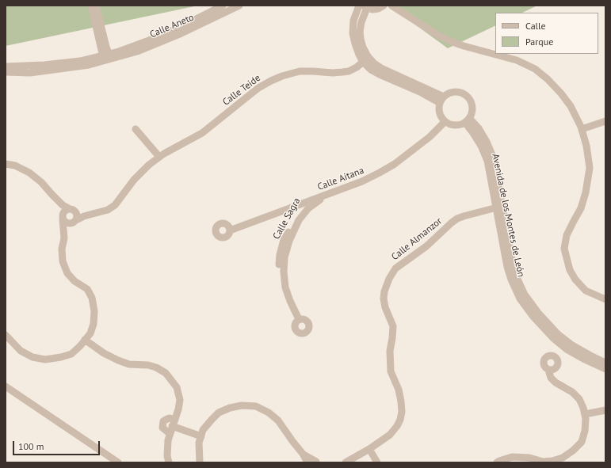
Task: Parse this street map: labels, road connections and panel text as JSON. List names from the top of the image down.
{
  "streets": {
    "street": [
      "Calle Aneto",
      "Calle Teide",
      "Calle Aitana",
      "Avenida de los Montes de León",
      "Calle Sagra",
      "Calle Almanzor"
    ]
  },
  "crossings": [
    ["Calle Aitana", "Avenida de los Montes de León"],
    ["Calle Aitana", "Calle Sagra"],
    ["Avenida de los Montes de León", "Calle Almanzor"]
  ],
  "legend": ["Calle", "Parque"],
  "scale_bar": "100 m"
}
